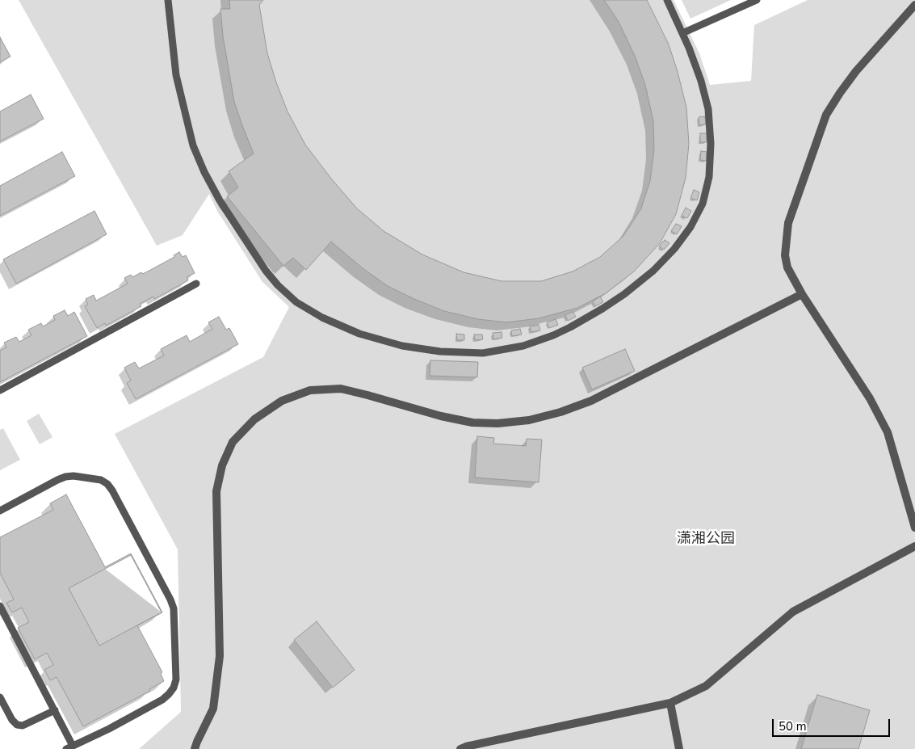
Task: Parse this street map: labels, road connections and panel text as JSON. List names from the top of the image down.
{
  "parks": ["潇湘公园"],
  "scale_bar": "50 m"
}
